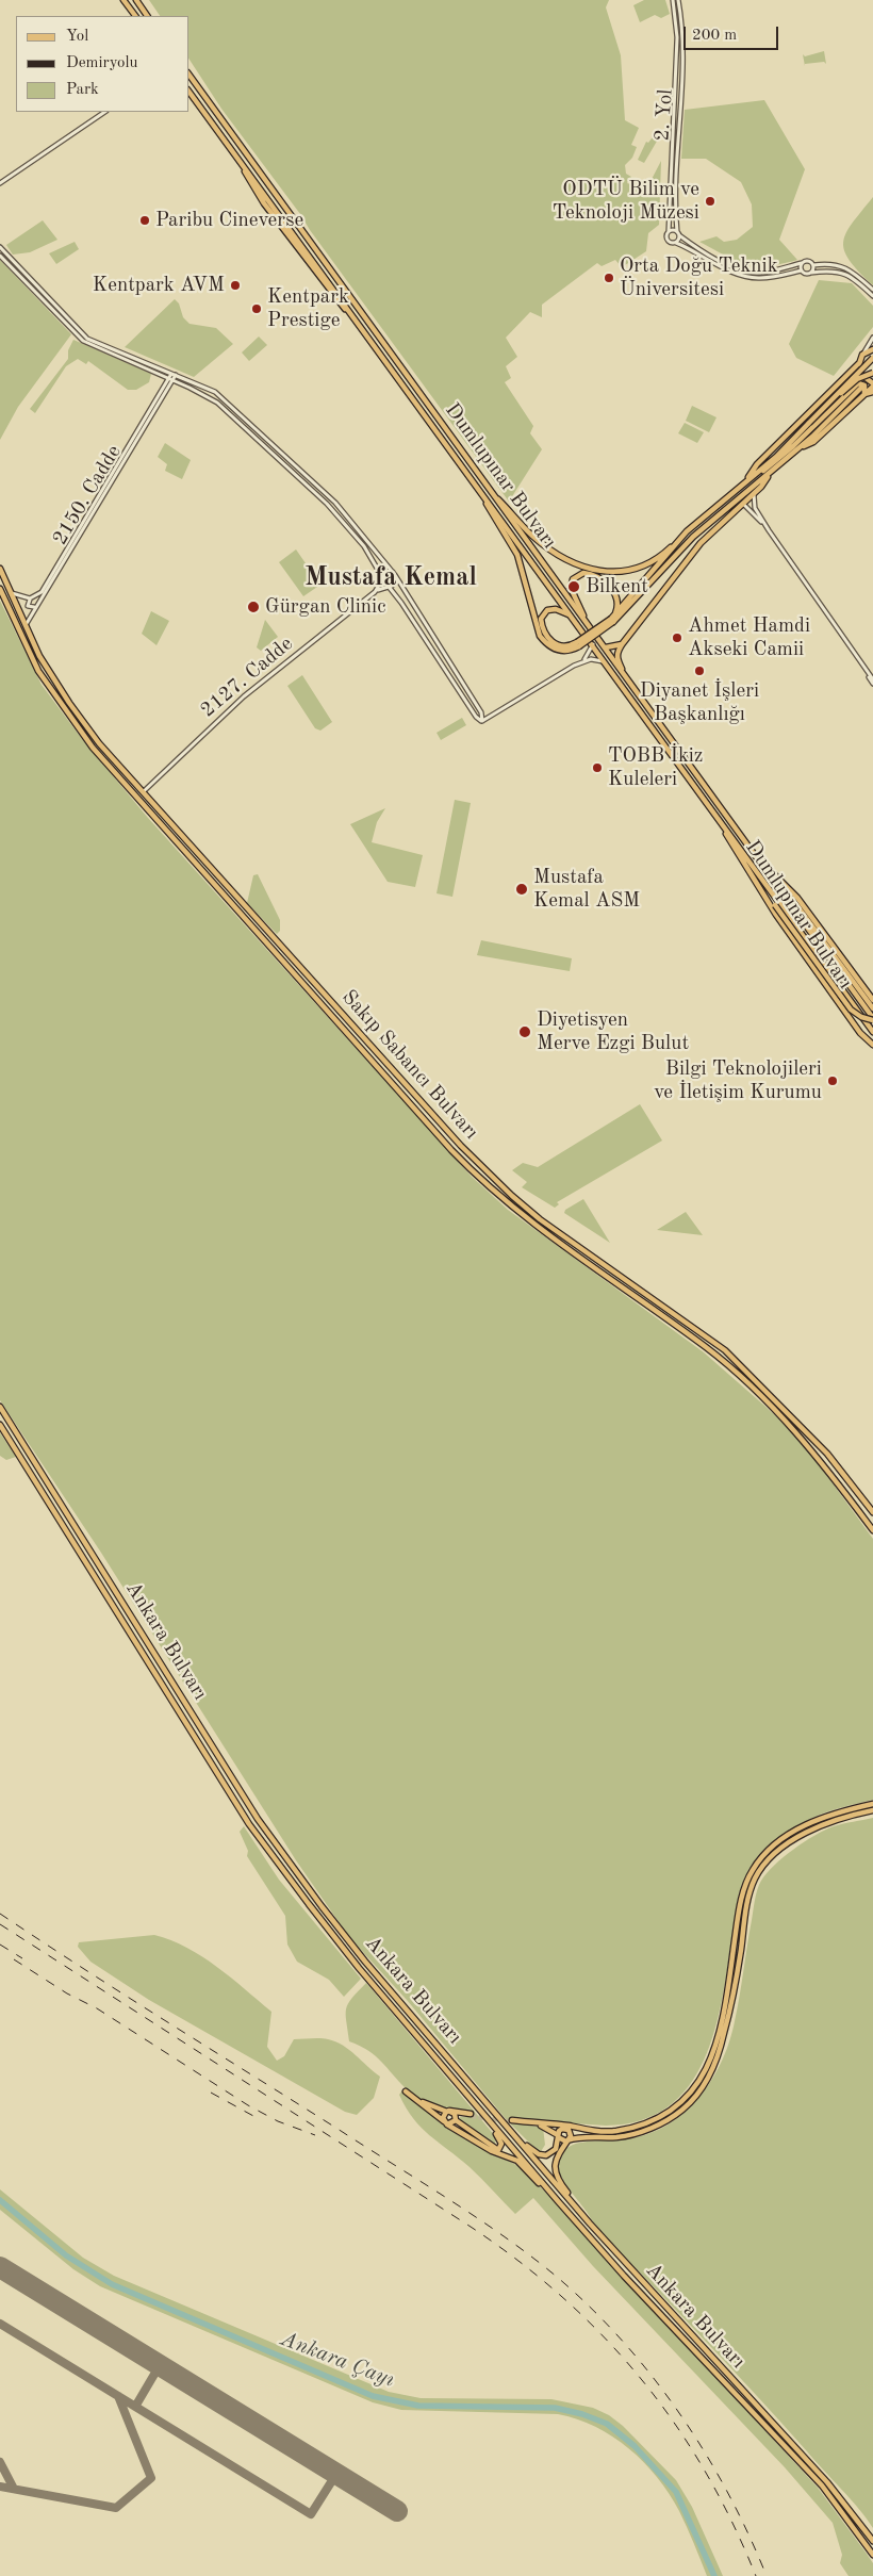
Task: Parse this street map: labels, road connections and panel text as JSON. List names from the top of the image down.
{
  "streets": {
    "main road": ["Dumlupınar Bulvarı", "Sakıp Sabancı Bulvarı", "Ankara Bulvarı"],
    "street": ["2. Yol", "2150. Cadde", "2127. Cadde"]
  },
  "crossings": [
    ["2150. Cadde", "Sakıp Sabancı Bulvarı"],
    ["2127. Cadde", "Sakıp Sabancı Bulvarı"]
  ],
  "districts": ["Mustafa Kemal"],
  "water": ["Ankara Çayı"],
  "places": [
    "ODTÜ Bilim ve Teknoloji Müzesi",
    "Paribu Cineverse",
    "Orta Doğu Teknik Üniversitesi",
    "Kentpark AVM",
    "Kentpark Prestige",
    "Bilkent",
    "Gürgan Clinic",
    "Ahmet Hamdi Akseki Camii",
    "Diyanet İşleri Başkanlığı",
    "TOBB İkiz Kuleleri",
    "Mustafa Kemal ASM",
    "Diyetisyen Merve Ezgi Bulut",
    "Bilgi Teknolojileri ve İletişim Kurumu"
  ],
  "legend": ["Yol", "Demiryolu", "Park"],
  "scale_bar": "200 m"
}
